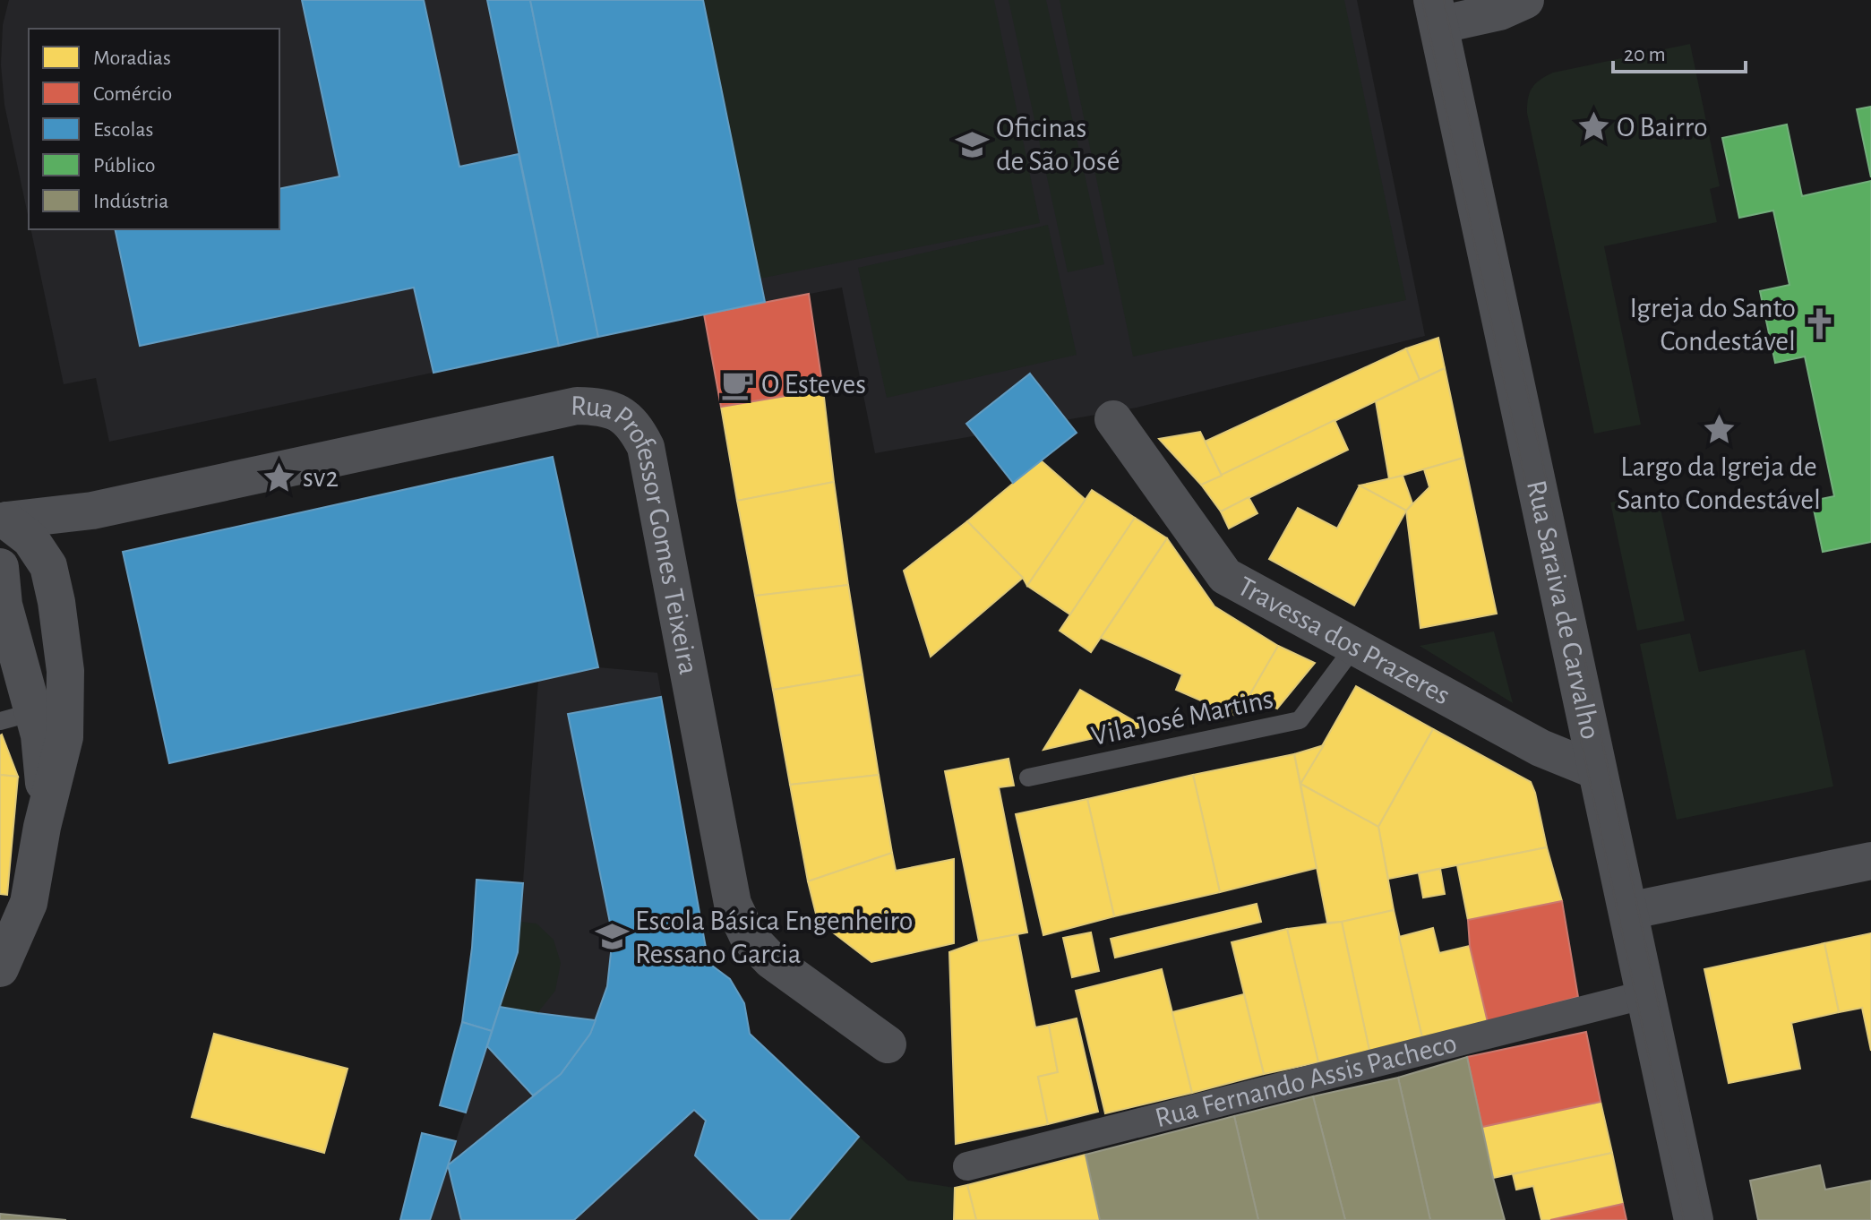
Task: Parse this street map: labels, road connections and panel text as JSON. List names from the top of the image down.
{
  "streets": {
    "street": [
      "Rua Professor Gomes Teixeira",
      "Rua Saraiva de Carvalho",
      "Travessa dos Prazeres",
      "Rua Fernando Assis Pacheco"
    ],
    "lane": ["Vila José Martins"]
  },
  "crossings": [
    ["Rua Saraiva de Carvalho", "Travessa dos Prazeres"],
    ["Rua Saraiva de Carvalho", "Rua Fernando Assis Pacheco"],
    ["Travessa dos Prazeres", "Vila José Martins"]
  ],
  "places": {
    "place": ["O Bairro", "Largo da Igreja de Santo Condestável", "sv2"],
    "school or university": ["Oficinas de São José", "Escola Básica Engenheiro Ressano Garcia"],
    "church": ["Igreja do Santo Condestável"],
    "cafe": ["O Esteves"]
  },
  "legend": [
    "Moradias",
    "Comércio",
    "Escolas",
    "Público",
    "Indústria"
  ],
  "scale_bar": "20 m"
}
